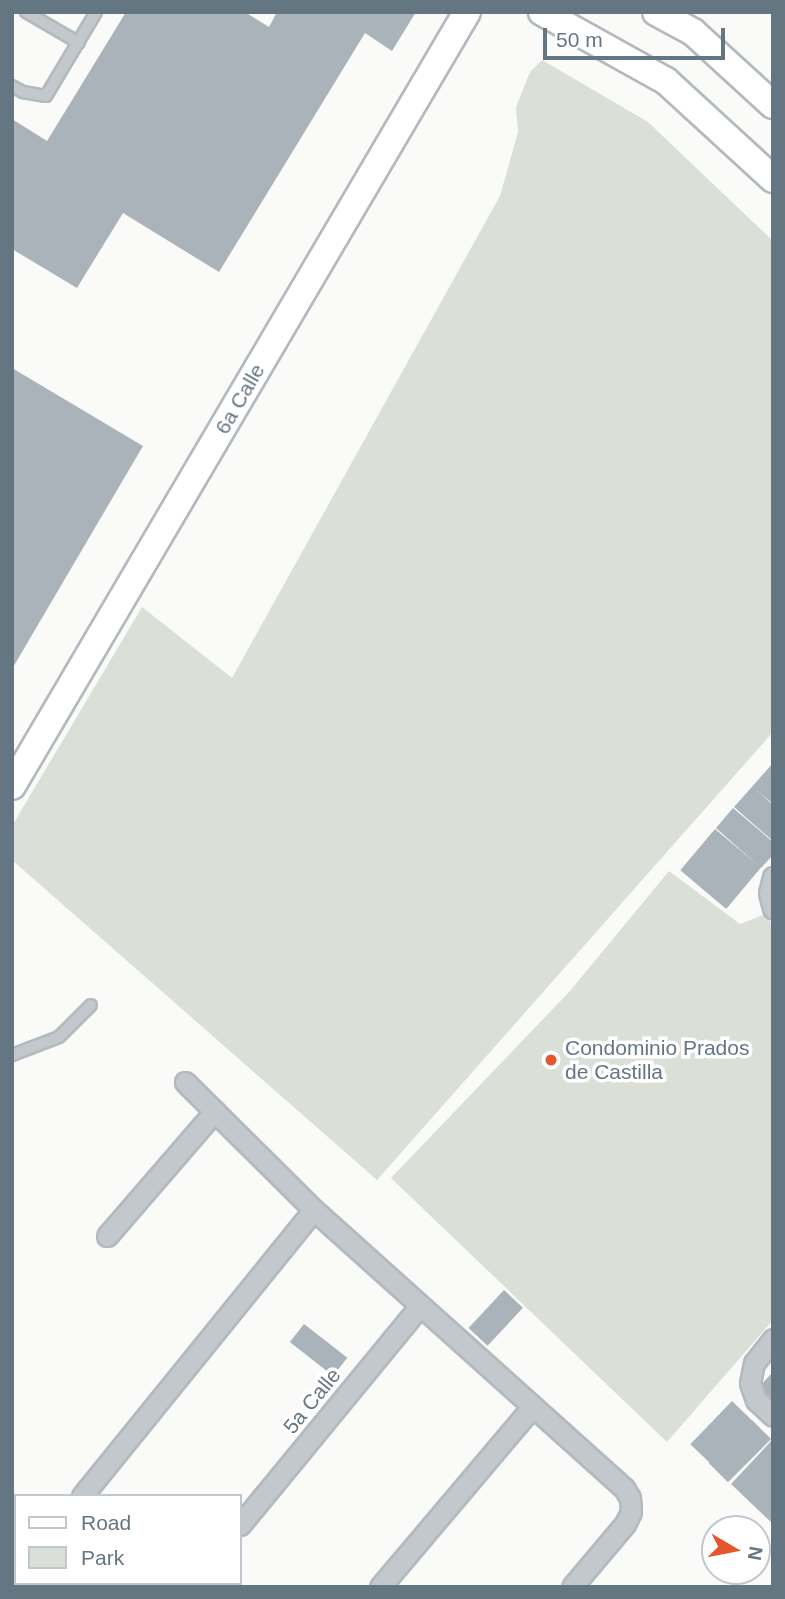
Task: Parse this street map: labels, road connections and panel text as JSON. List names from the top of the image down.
{
  "streets": {
    "main road": ["6a Calle"],
    "street": ["5a Calle"]
  },
  "places": ["Condominio Prados de Castilla"],
  "legend": ["Road", "Park"],
  "scale_bar": "50 m",
  "north": "right"
}
